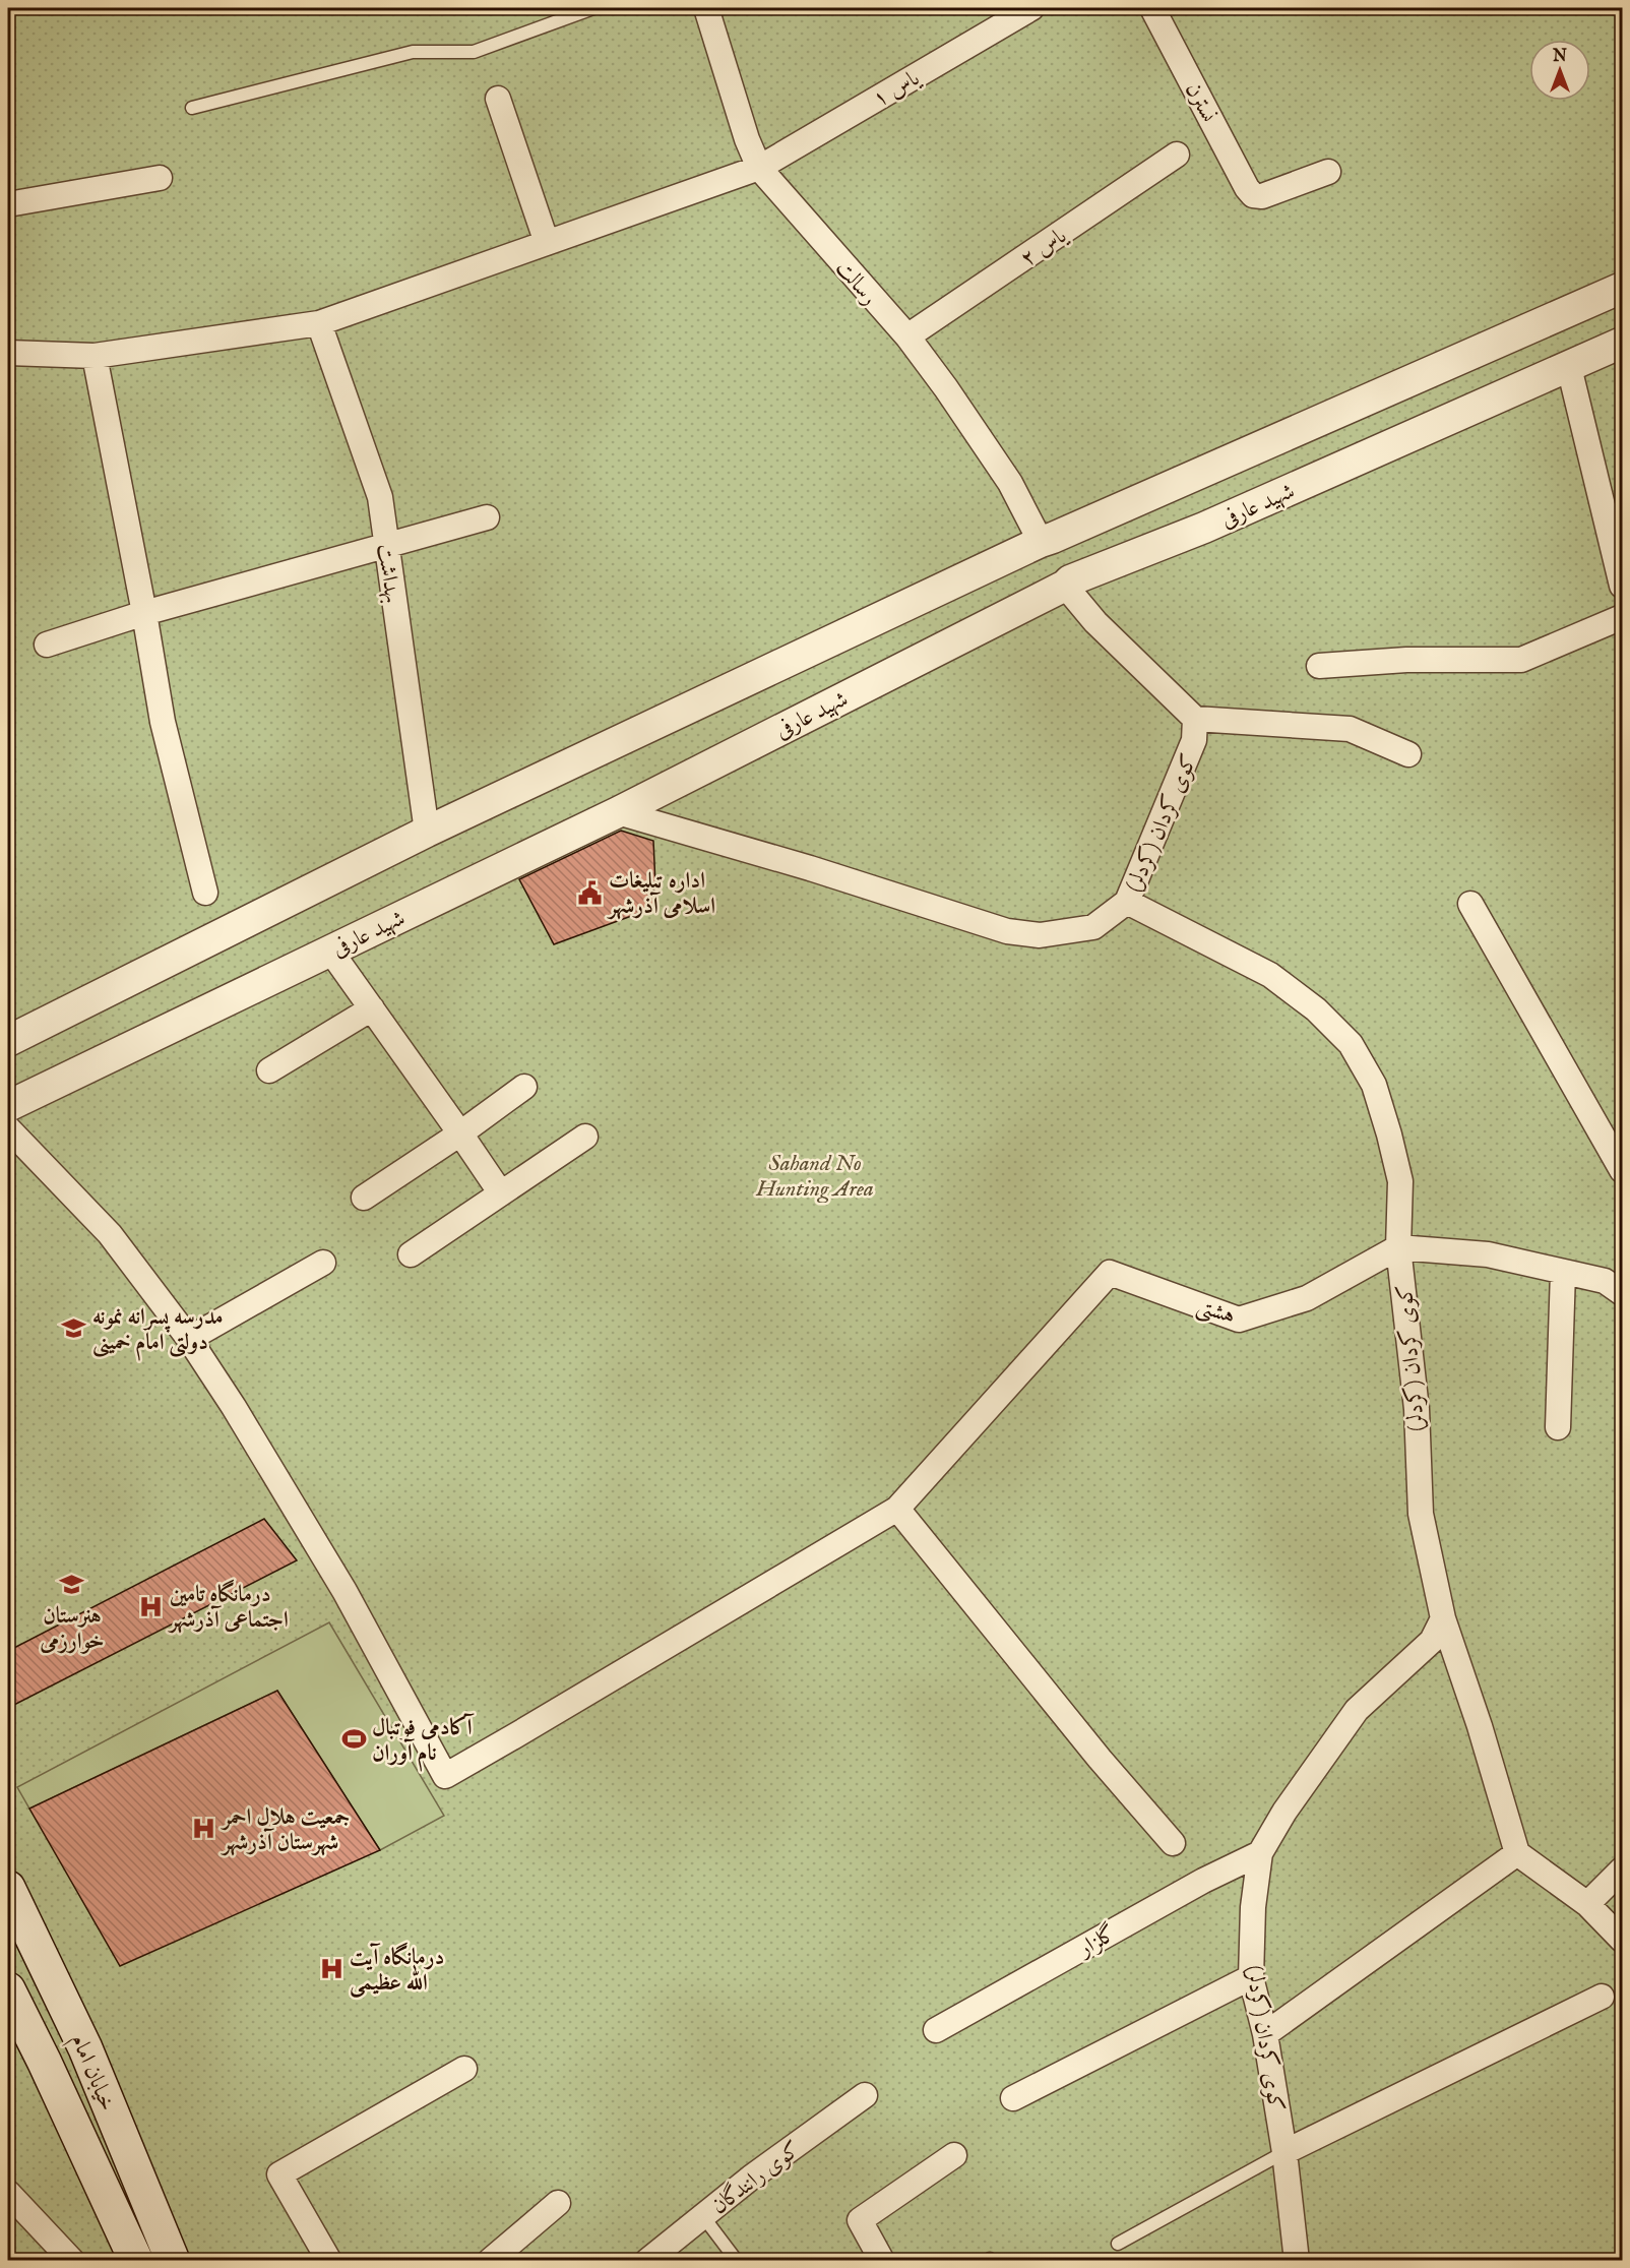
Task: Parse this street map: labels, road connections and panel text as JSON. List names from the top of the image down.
{
  "streets": {
    "main road": ["خیابان امام"],
    "street": [
      "یاس ۱",
      "نسترن",
      "یاس ۲",
      "رسالت",
      "شهید عارفی",
      "بهداشت",
      "کوی کردان (کردلر)",
      "هشتی",
      "گلزار",
      "کوی رانندگان"
    ]
  },
  "crossings": [
    ["یاس ۱", "رسالت"],
    ["یاس ۱", "بهداشت"],
    ["یاس ۲", "رسالت"],
    ["رسالت", "شهید عارفی"],
    ["کوی کردان (کردلر)", "هشتی"],
    ["کوی کردان (کردلر)", "گلزار"]
  ],
  "parks": ["Sahand No Hunting Area"],
  "places": {
    "public building": ["اداره تبلیغات اسلامی آذرشهر"],
    "school or university": ["مدرسه پسرانه نمونه دولتی امام خمینی", "هنرستان خوارزمی"],
    "hospital": ["درمانگاه تامین اجتماعی آذرشهر", "جمعیت هلال احمر شهرستان آذرشهر", "درمانگاه آیت الله عظیمی"],
    "sports": ["آکادمی فوتبال نام آوران"]
  },
  "north": "top"
}
